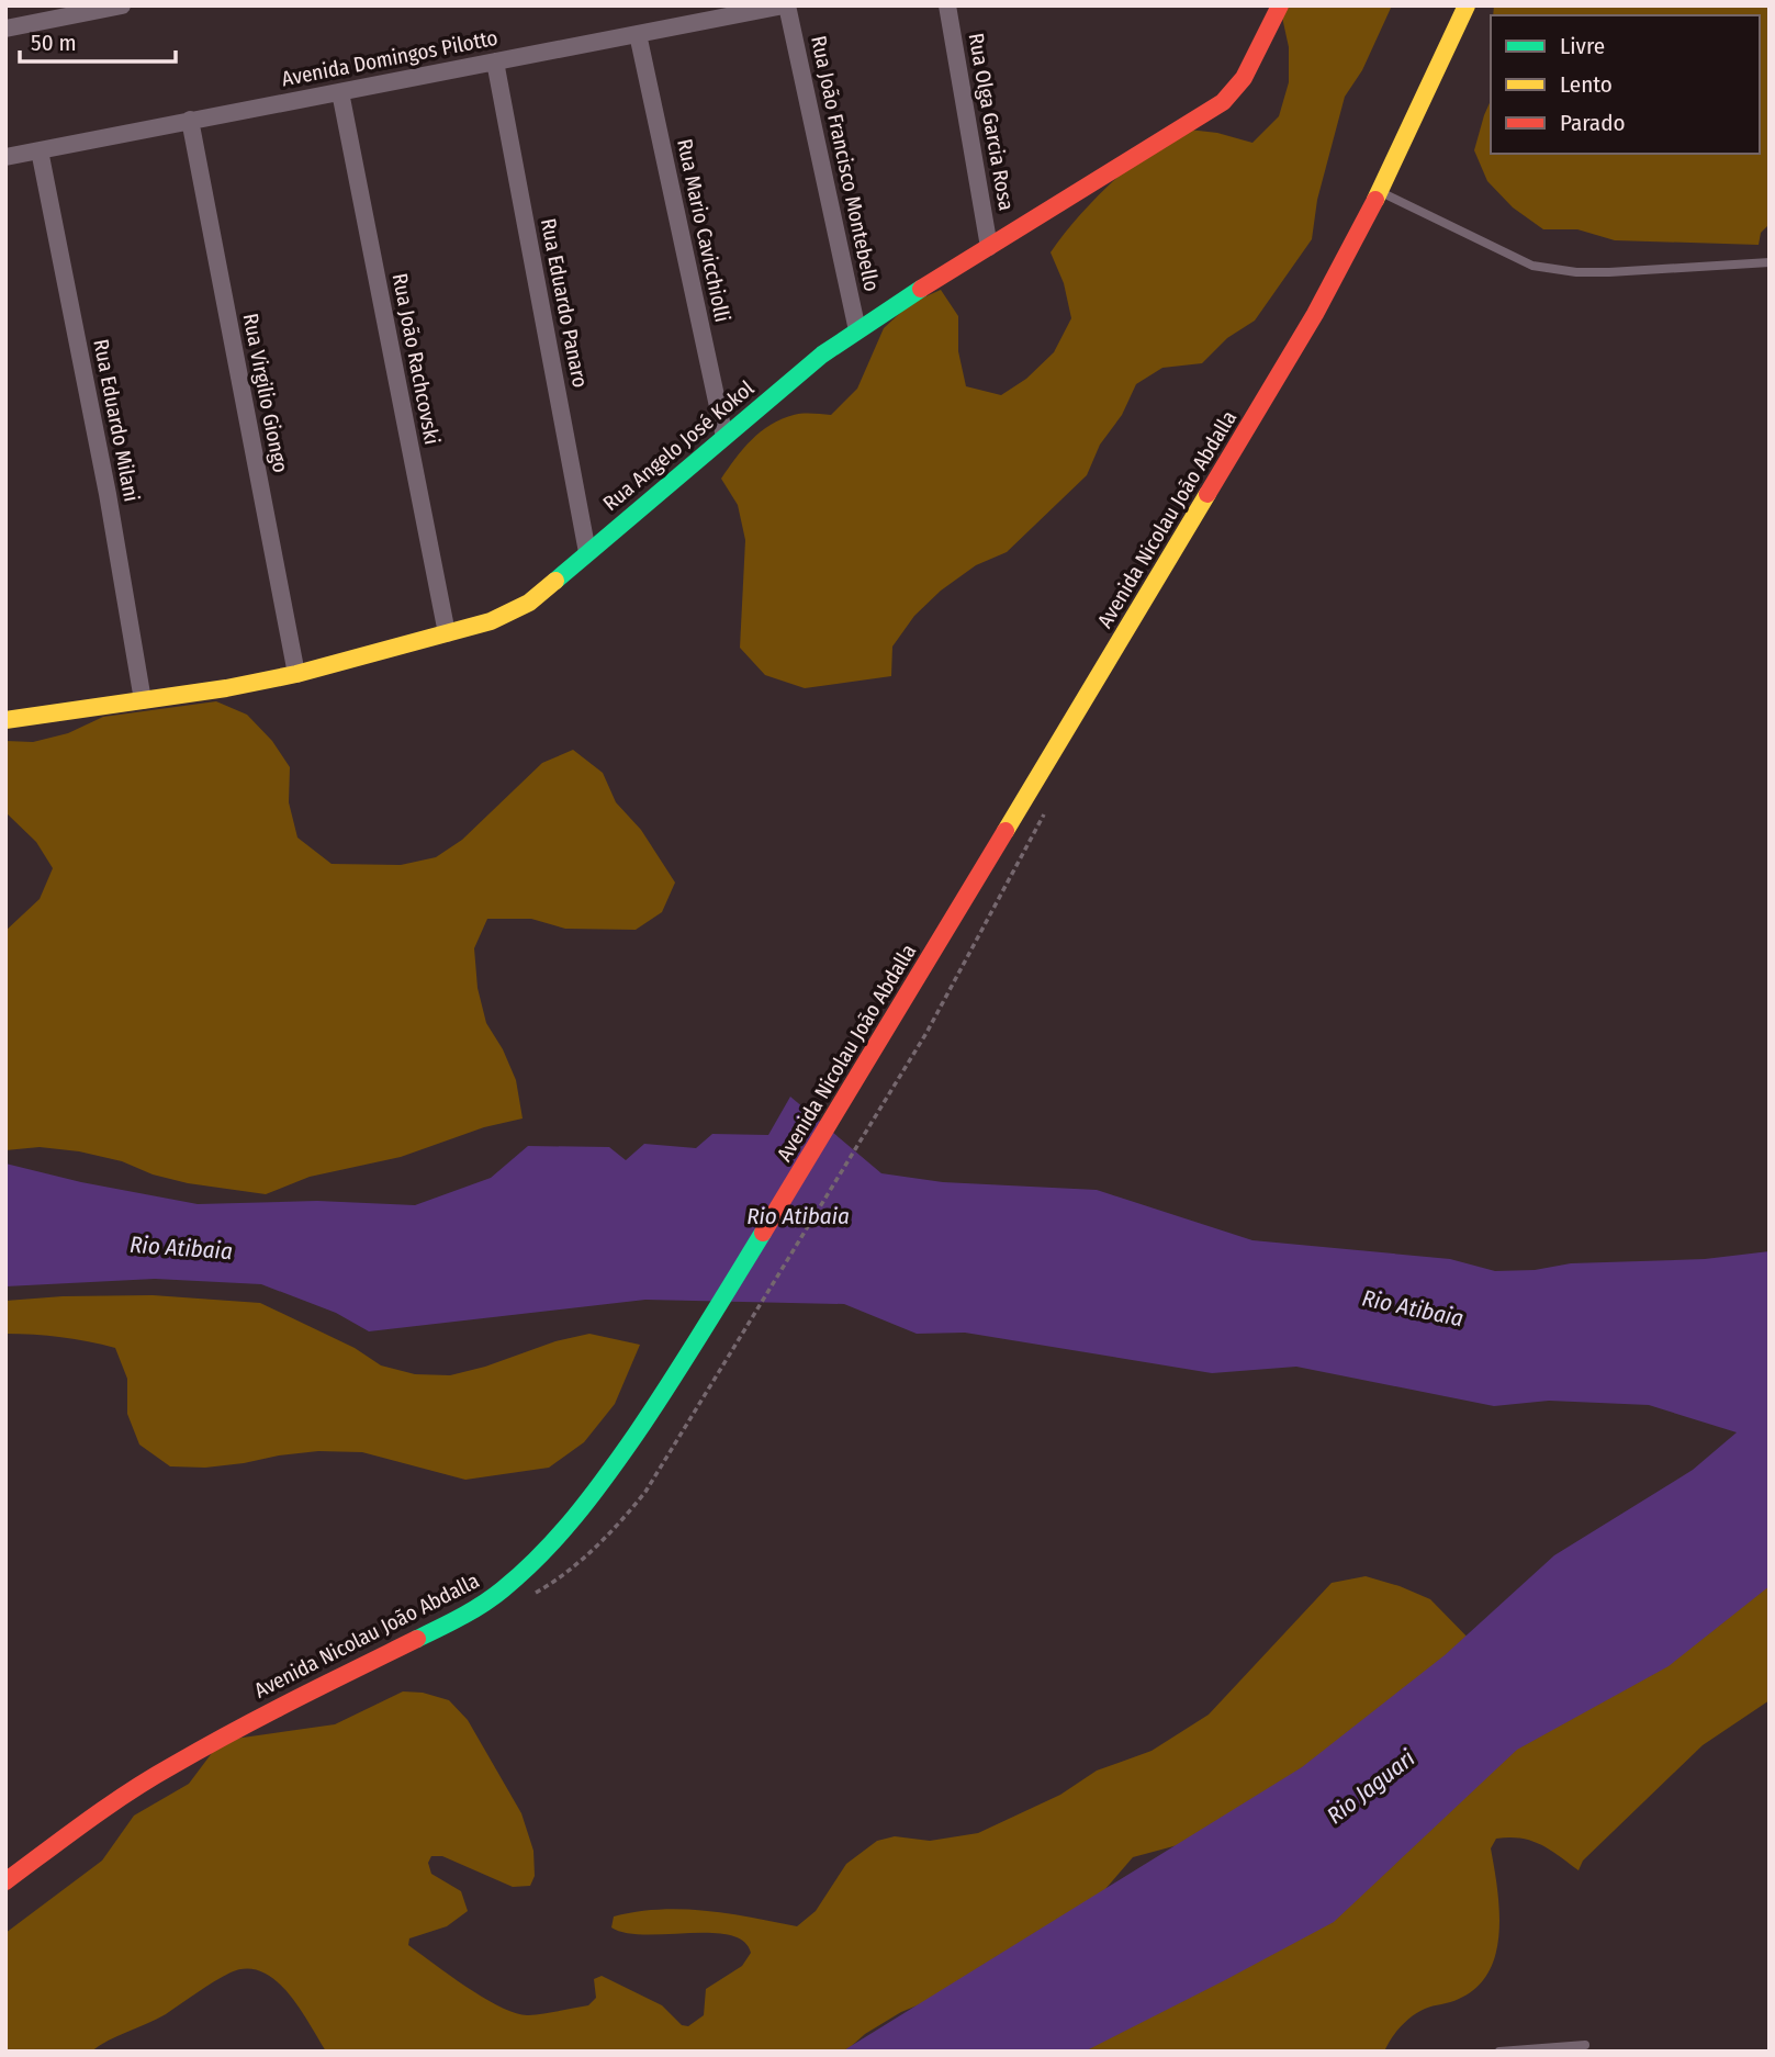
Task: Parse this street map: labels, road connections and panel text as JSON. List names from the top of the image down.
{
  "streets": {
    "main road": ["Rua Angelo José Kokol", "Avenida Nicolau João Abdalla"],
    "street": [
      "Avenida Domingos Pilotto",
      "Rua Olga Garcia Rosa",
      "Rua João Francisco Montebello",
      "Rua Mario Cavicchiolli",
      "Rua Eduardo Panaro",
      "Rua João Rachcovski",
      "Rua Virgilio Giongo",
      "Rua Eduardo Milani"
    ]
  },
  "crossings": [
    ["Avenida Domingos Pilotto", "Rua João Francisco Montebello"],
    ["Avenida Domingos Pilotto", "Rua Mario Cavicchiolli"],
    ["Avenida Domingos Pilotto", "Rua Eduardo Panaro"],
    ["Avenida Domingos Pilotto", "Rua João Rachcovski"],
    ["Avenida Domingos Pilotto", "Rua Virgilio Giongo"],
    ["Avenida Domingos Pilotto", "Rua Eduardo Milani"],
    ["Rua Olga Garcia Rosa", "Rua Angelo José Kokol"],
    ["Rua João Francisco Montebello", "Rua Angelo José Kokol"],
    ["Rua Mario Cavicchiolli", "Rua Angelo José Kokol"],
    ["Rua Eduardo Panaro", "Rua Angelo José Kokol"],
    ["Rua João Rachcovski", "Rua Angelo José Kokol"],
    ["Rua Virgilio Giongo", "Rua Angelo José Kokol"],
    ["Rua Eduardo Milani", "Rua Angelo José Kokol"]
  ],
  "water": ["Rio Atibaia", "Rio Jaguari"],
  "legend": ["Livre", "Lento", "Parado"],
  "scale_bar": "50 m"
}
